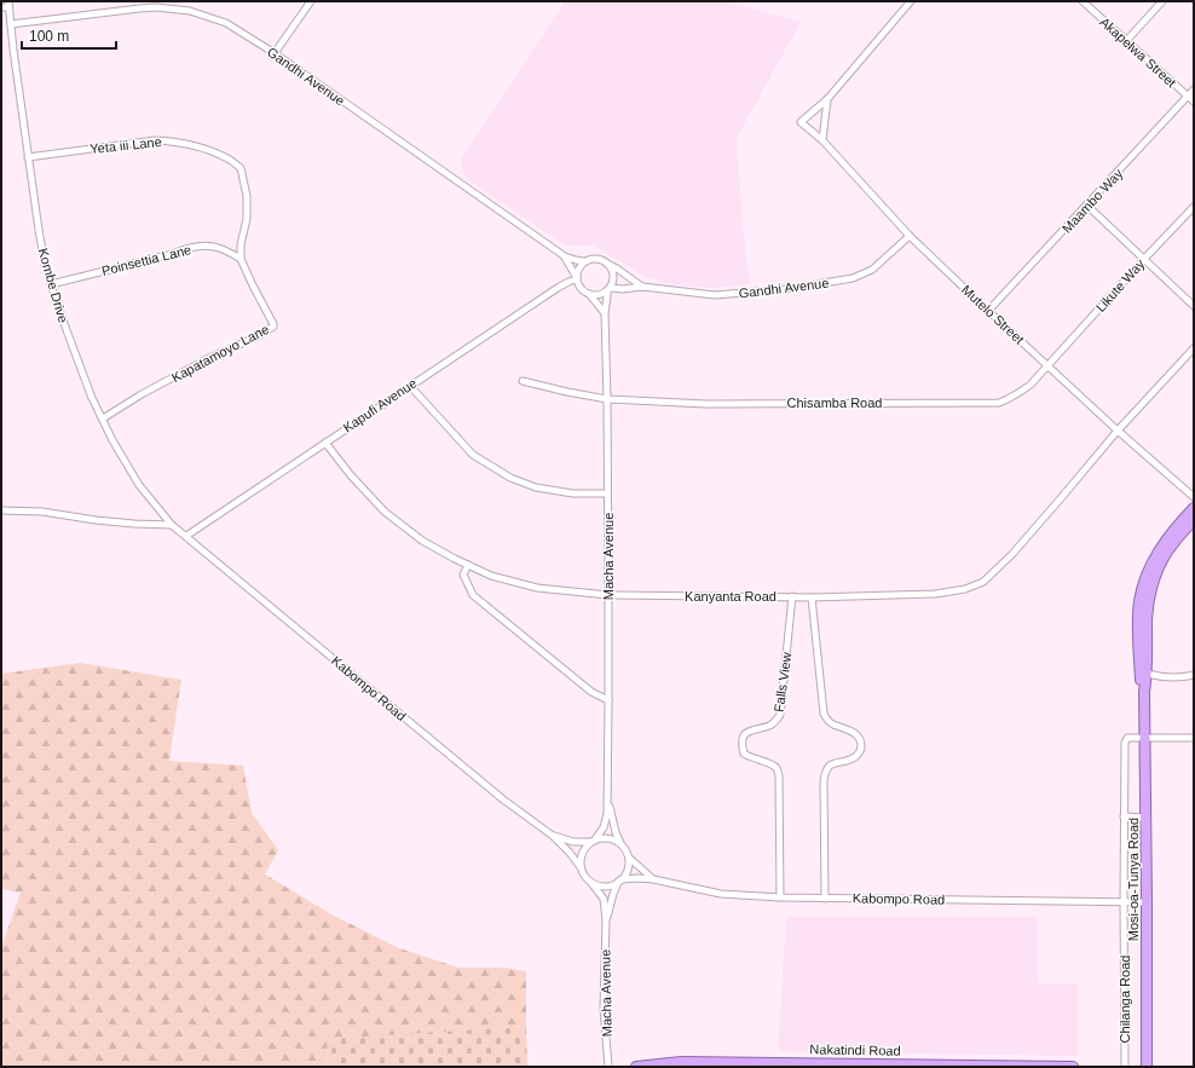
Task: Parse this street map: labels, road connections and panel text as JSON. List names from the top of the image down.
{
  "streets": {
    "highway": ["Mosi-oa-Tunya Road", "Nakatindi Road"],
    "street": [
      "Akapelwa Street",
      "Gandhi Avenue",
      "Yeta iii Lane",
      "Maambo Way",
      "Poinsettia Lane",
      "Kombe Drive",
      "Likute Way",
      "Mutelo Street",
      "Kapatamoyo Lane",
      "Chisamba Road",
      "Kapufi Avenue",
      "Macha Avenue",
      "Kanyanta Road",
      "Falls View",
      "Kabompo Road",
      "Chilanga Road"
    ]
  },
  "crossings": [
    ["Akapelwa Street", "Maambo Way"],
    ["Gandhi Avenue", "Kombe Drive"],
    ["Gandhi Avenue", "Mutelo Street"],
    ["Gandhi Avenue", "Kapufi Avenue"],
    ["Gandhi Avenue", "Macha Avenue"],
    ["Yeta iii Lane", "Poinsettia Lane"],
    ["Yeta iii Lane", "Kombe Drive"],
    ["Yeta iii Lane", "Kapatamoyo Lane"],
    ["Maambo Way", "Mutelo Street"],
    ["Poinsettia Lane", "Kombe Drive"],
    ["Poinsettia Lane", "Kapatamoyo Lane"],
    ["Kombe Drive", "Kapatamoyo Lane"],
    ["Kombe Drive", "Kapufi Avenue"],
    ["Kombe Drive", "Kabompo Road"],
    ["Likute Way", "Mutelo Street"],
    ["Likute Way", "Chisamba Road"],
    ["Mutelo Street", "Chisamba Road"],
    ["Mutelo Street", "Kanyanta Road"],
    ["Chisamba Road", "Macha Avenue"],
    ["Kapufi Avenue", "Macha Avenue"],
    ["Kapufi Avenue", "Kanyanta Road"],
    ["Kapufi Avenue", "Kabompo Road"],
    ["Macha Avenue", "Kanyanta Road"],
    ["Macha Avenue", "Kabompo Road"],
    ["Kanyanta Road", "Falls View"],
    ["Falls View", "Kabompo Road"],
    ["Kabompo Road", "Mosi-oa-Tunya Road"],
    ["Kabompo Road", "Chilanga Road"],
    ["Mosi-oa-Tunya Road", "Chilanga Road"]
  ],
  "scale_bar": "100 m"
}
